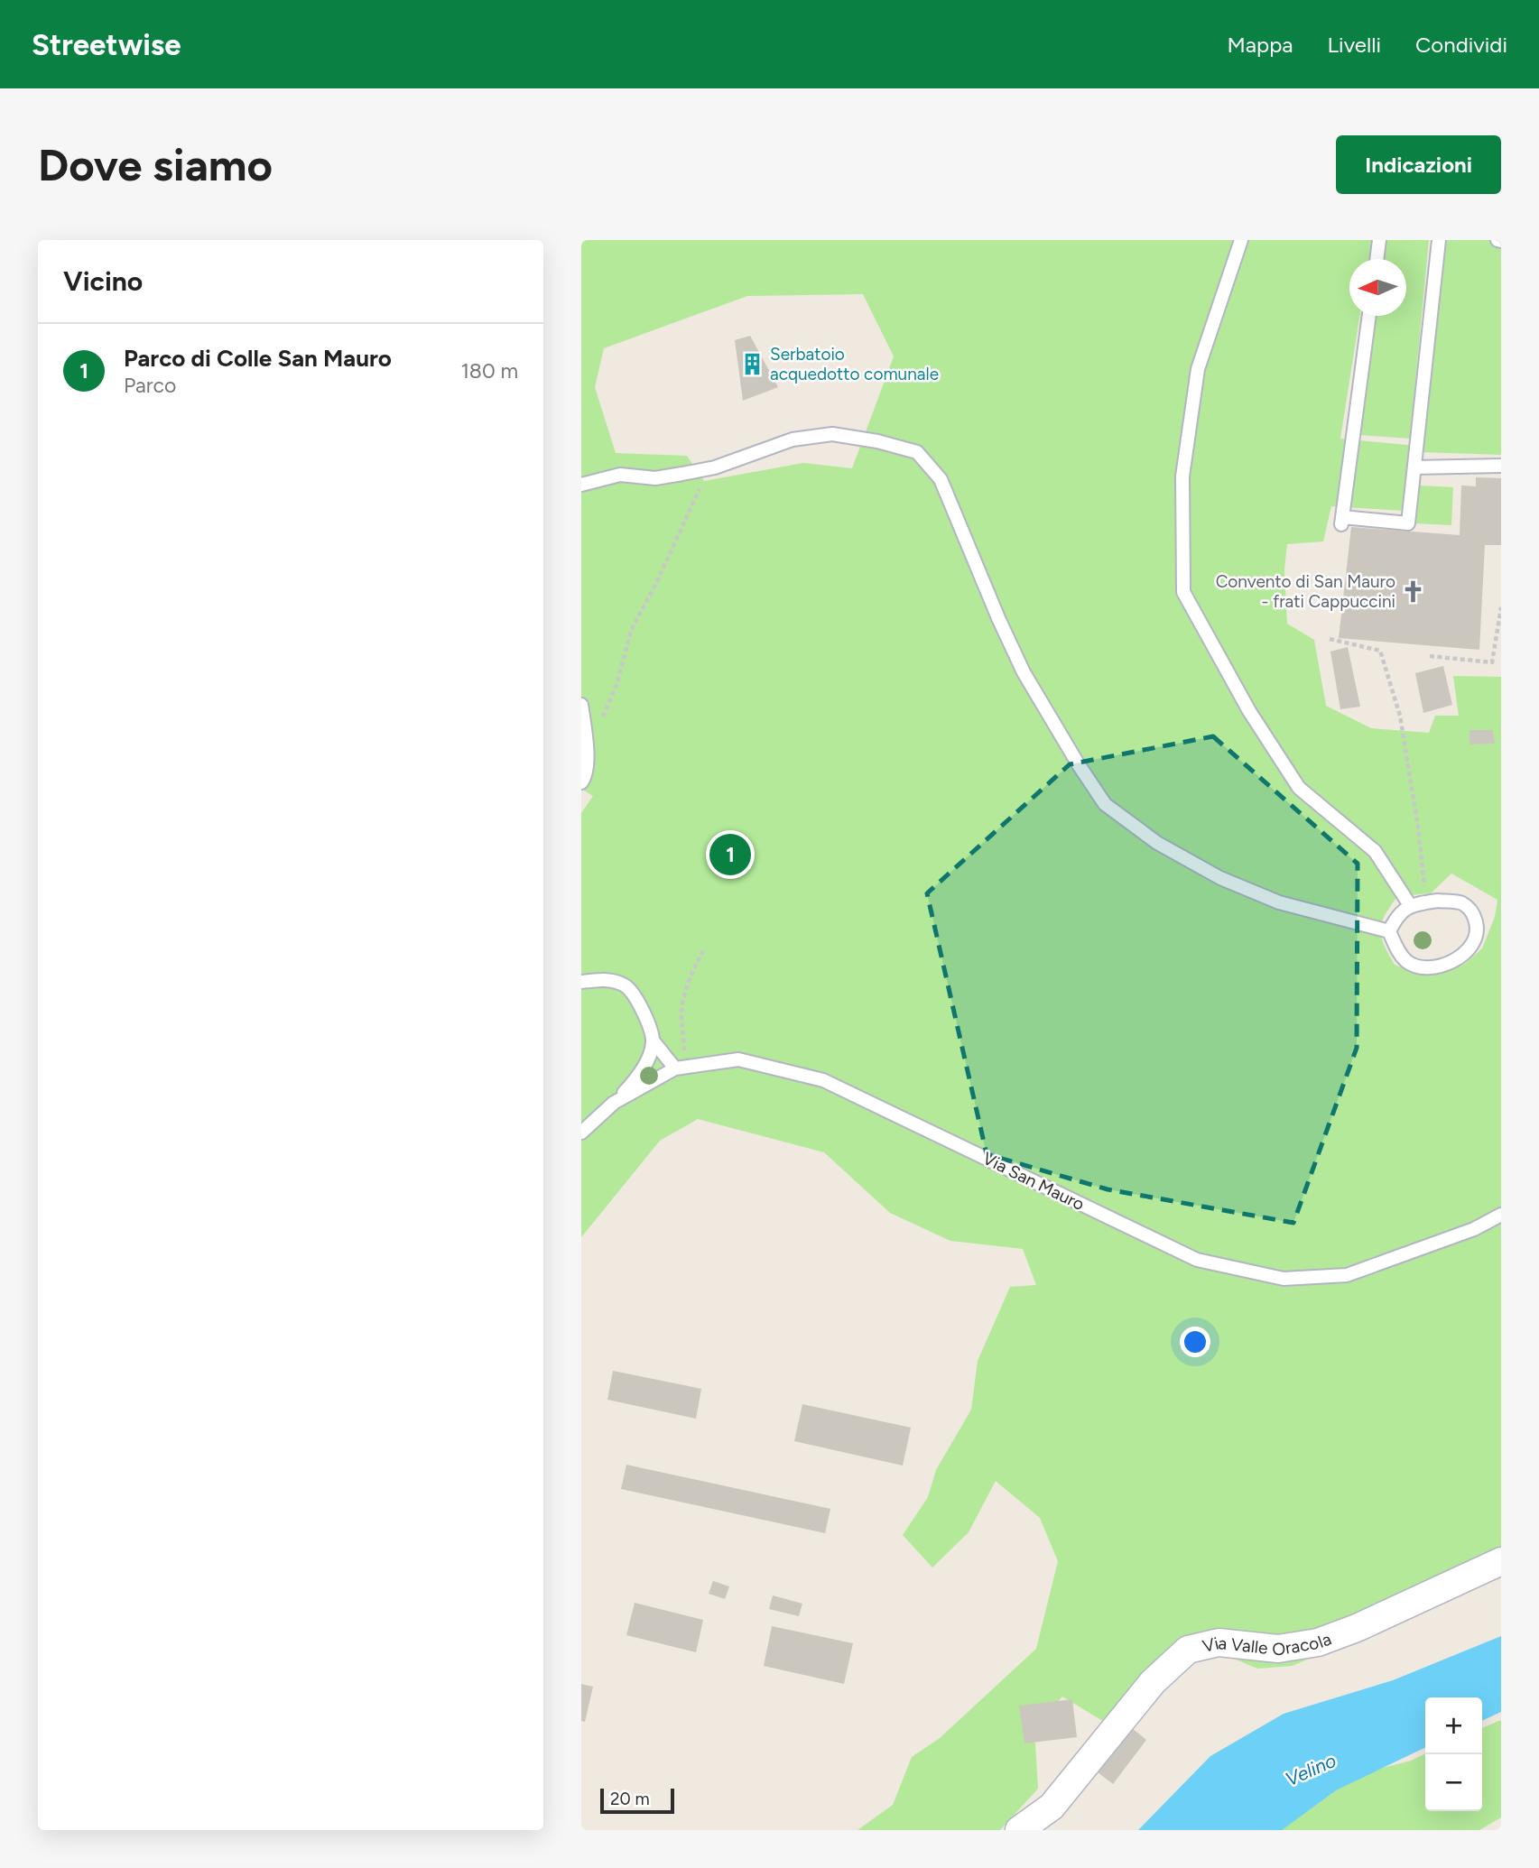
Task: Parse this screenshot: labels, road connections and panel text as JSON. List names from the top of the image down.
{
  "streets": {
    "street": ["Via Valle Oracola"],
    "lane": ["Via San Mauro"]
  },
  "water": ["Velino"],
  "places": {
    "building": ["Serbatoio acquedotto comunale"],
    "church": ["Convento di San Mauro - frati Cappuccini"]
  },
  "scale_bar": "20 m",
  "north": "left",
  "page": {
    "header": "Streetwise",
    "nav": ["Mappa", "Livelli", "Condividi"],
    "buttons": "Indicazioni",
    "title": "Dove siamo",
    "heading": "Vicino",
    "list": [
      {
        "mark": "1",
        "name": "Parco di Colle San Mauro",
        "note": "Parco",
        "value": "180 m"
      }
    ],
    "pins": "1",
    "map_buttons": ["+", "−"],
    "scale": "20 m"
  }
}
